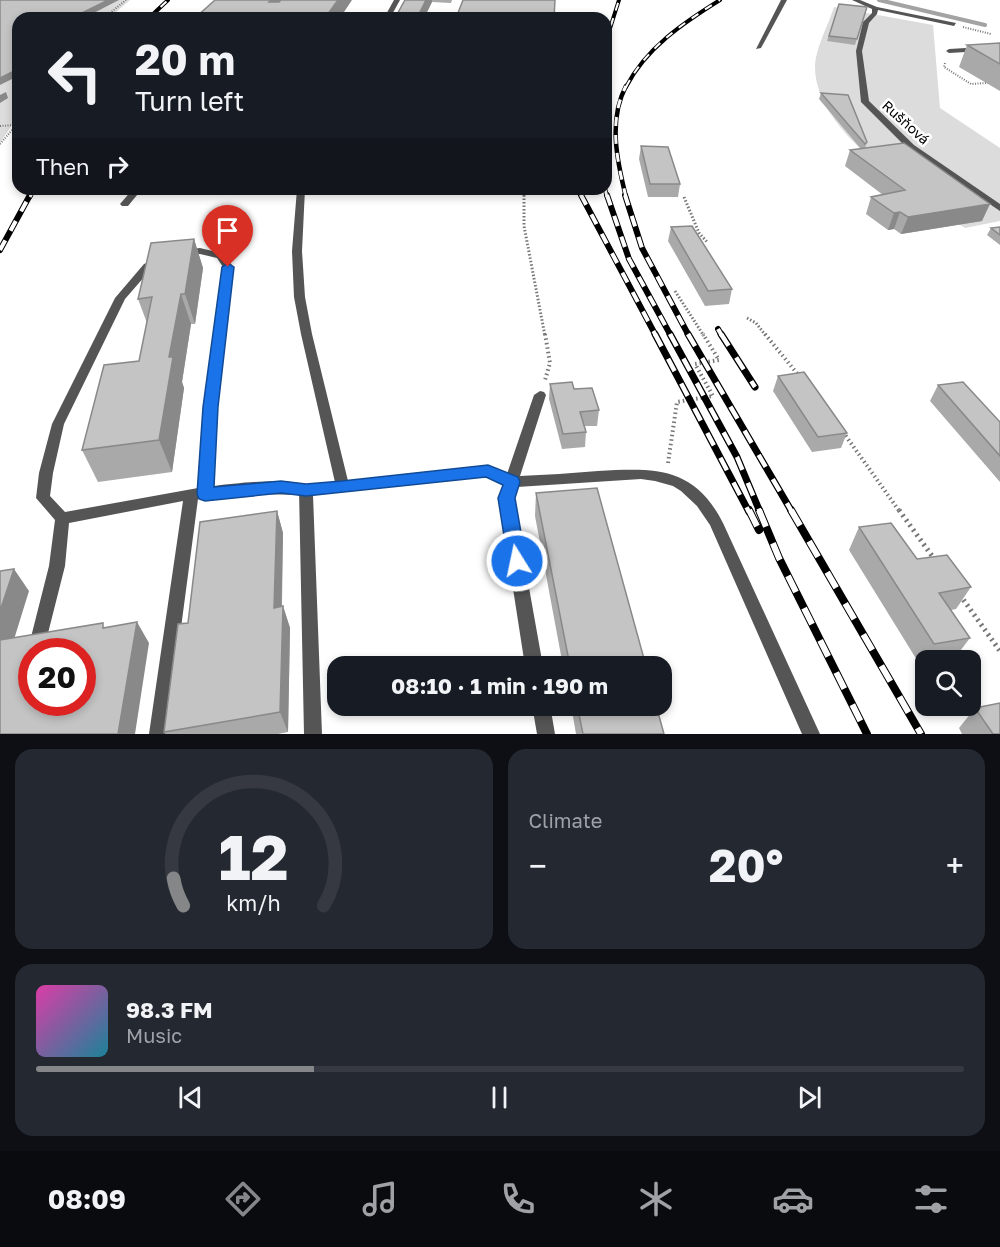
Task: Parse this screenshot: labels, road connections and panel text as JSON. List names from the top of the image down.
{
  "streets": {
    "street": ["Rušňová"]
  },
  "page": {
    "turn": ["20 m", "Turn left"],
    "then": "Then",
    "limit": "20",
    "trip": "08:10 · 1 min · 190 m",
    "tile": "Climate",
    "heat": ["−", "20°", "+"],
    "song": ["98.3 FM", "Music"],
    "tabs": "08:09",
    "gauge": ["12", "km/h"]
  }
}
